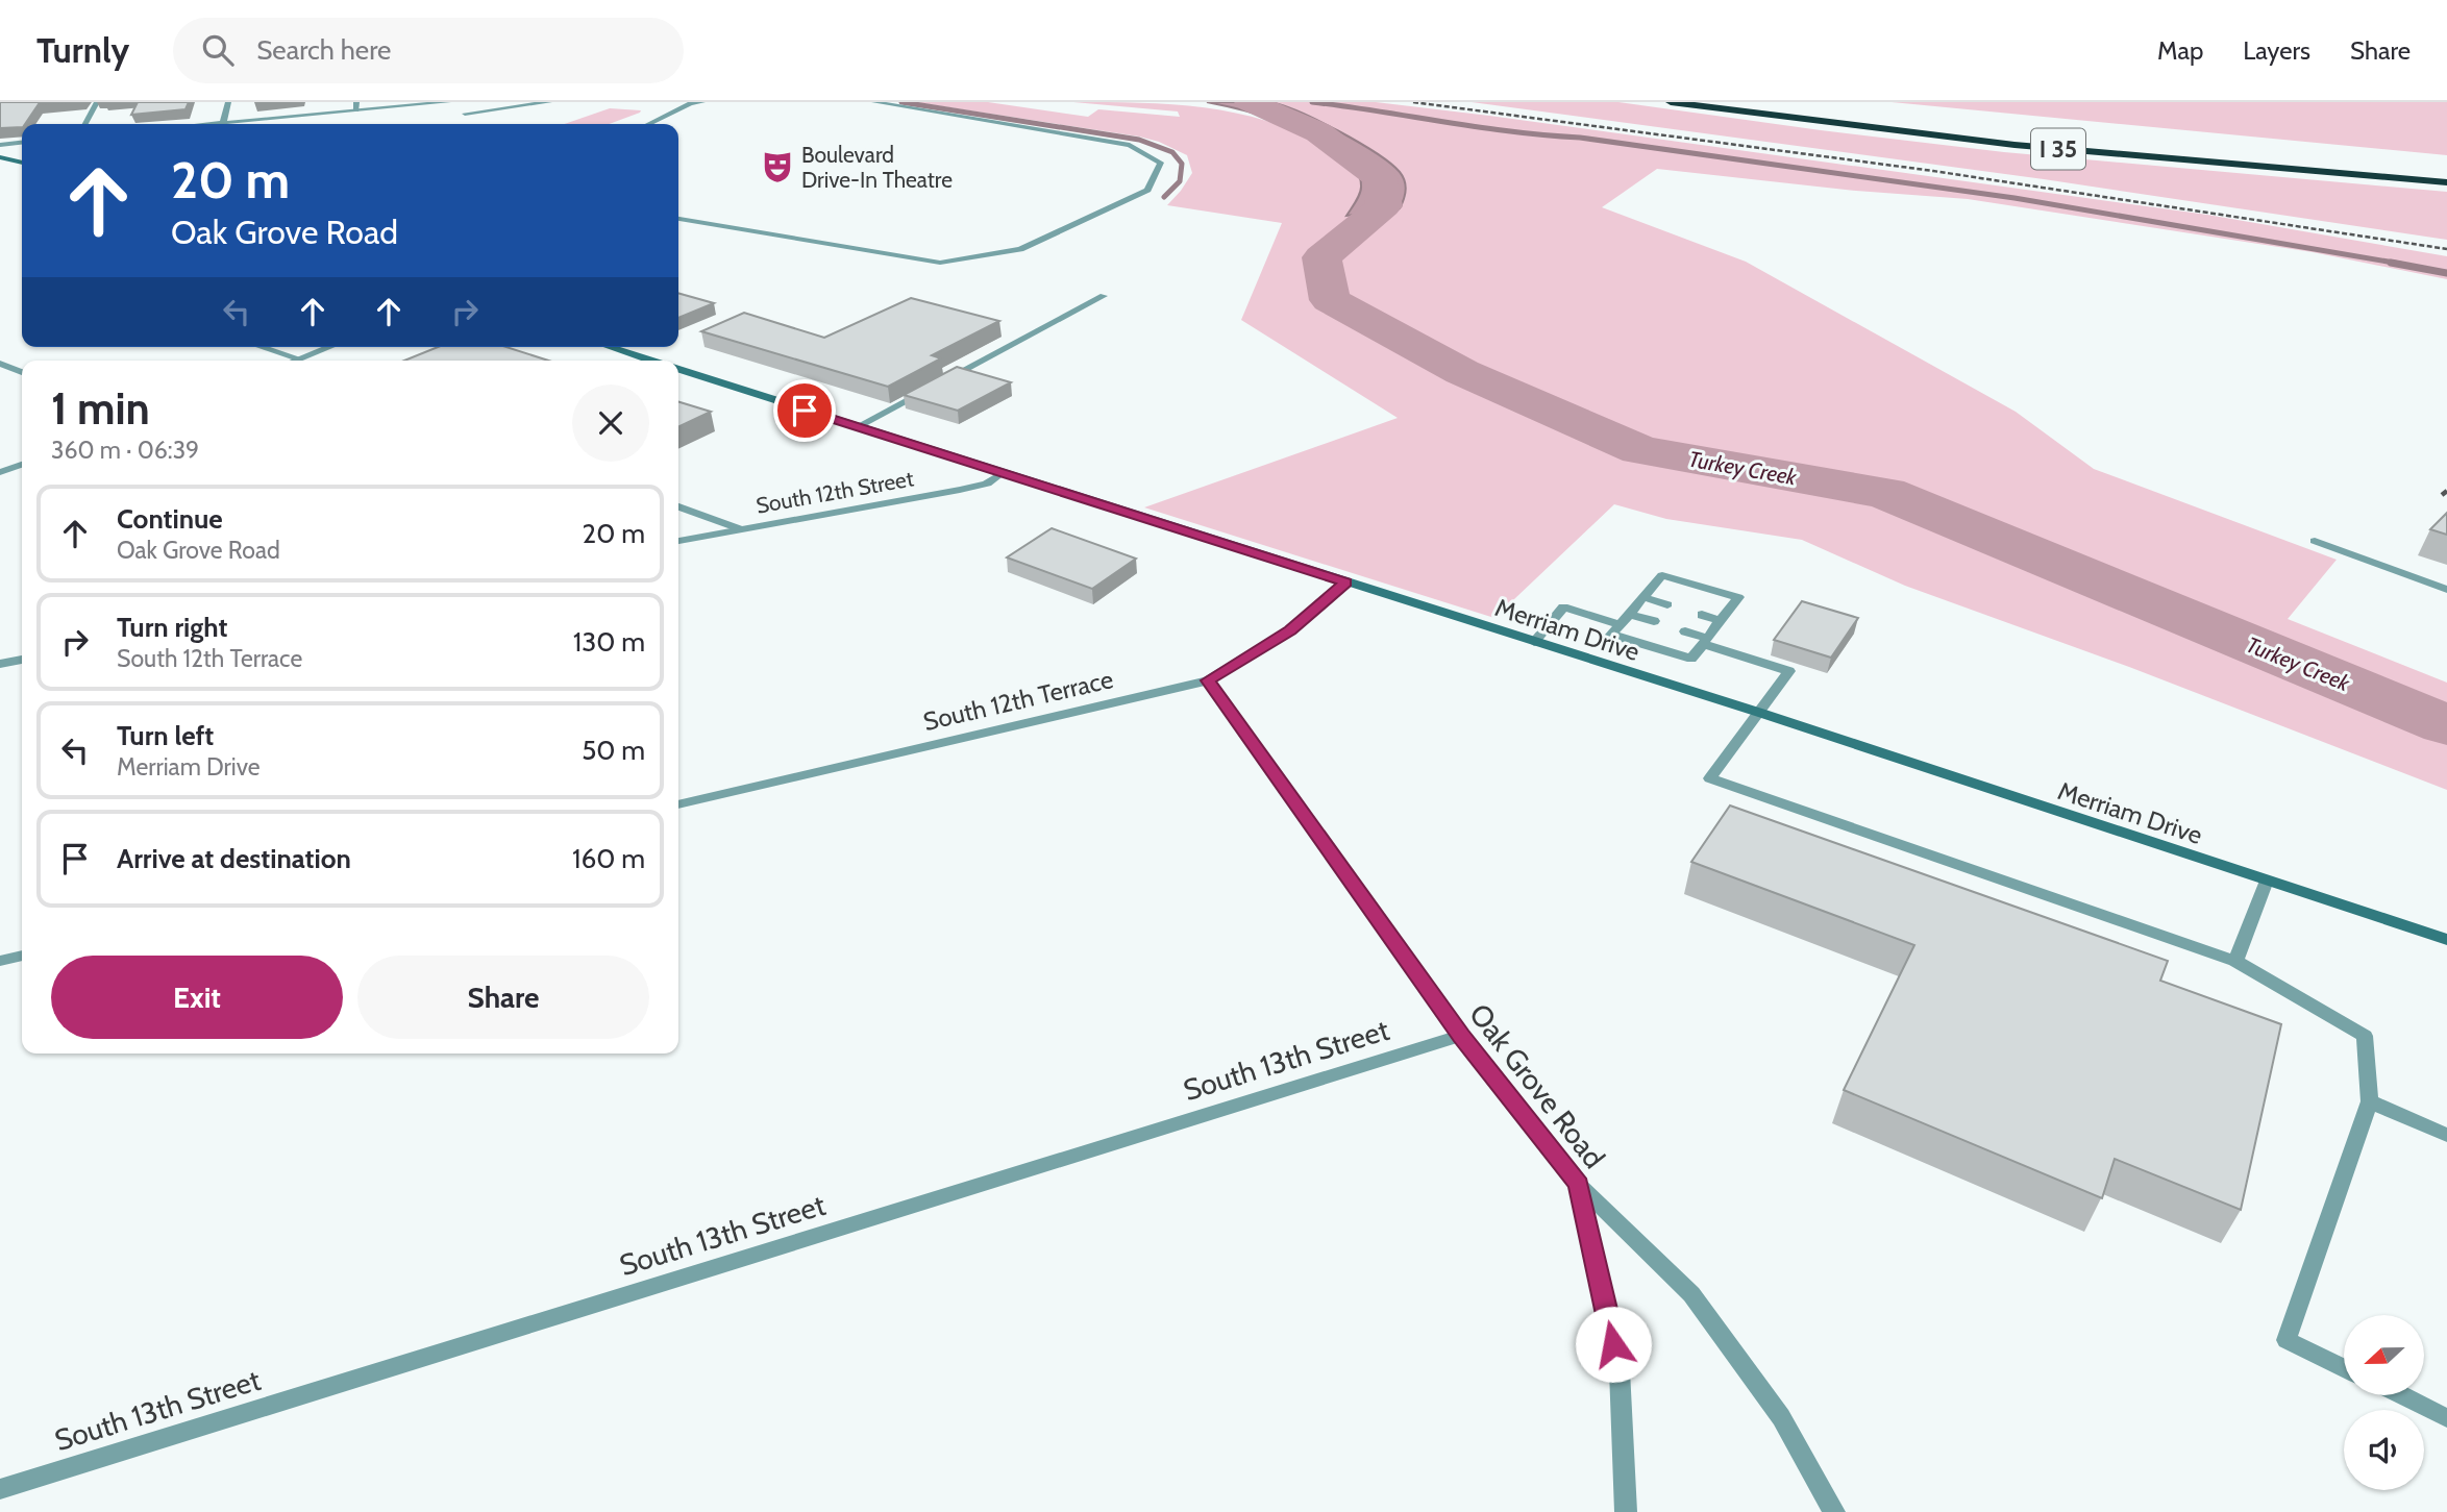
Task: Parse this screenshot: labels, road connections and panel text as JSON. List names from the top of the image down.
{
  "streets": {
    "highway": ["I 35"],
    "main road": ["Merriam Drive"],
    "street": [
      "South 12th Street",
      "South 12th Terrace",
      "South 13th Street",
      "Oak Grove Road"
    ]
  },
  "crossings": [
    ["South 12th Street", "Merriam Drive"],
    ["Merriam Drive", "South 12th Terrace"],
    ["South 12th Terrace", "Oak Grove Road"],
    ["South 13th Street", "Oak Grove Road"]
  ],
  "water": ["Turkey Creek"],
  "places": {
    "theatre": ["Boulevard Drive-In Theatre"]
  },
  "north": "left",
  "page": {
    "header": "Turnly",
    "search": "Search here",
    "nav": ["Map", "Layers", "Share"],
    "turn": ["20 m", "Oak Grove Road"],
    "heading": ["1 min", "360 m · 06:39"],
    "list": [
      {
        "name": "Continue",
        "note": "Oak Grove Road",
        "value": "20 m"
      },
      {
        "name": "Turn right",
        "note": "South 12th Terrace",
        "value": "130 m"
      },
      {
        "name": "Turn left",
        "note": "Merriam Drive",
        "value": "50 m"
      },
      {
        "name": "Arrive at destination",
        "value": "160 m"
      }
    ],
    "buttons": ["Exit", "Share"]
  }
}
